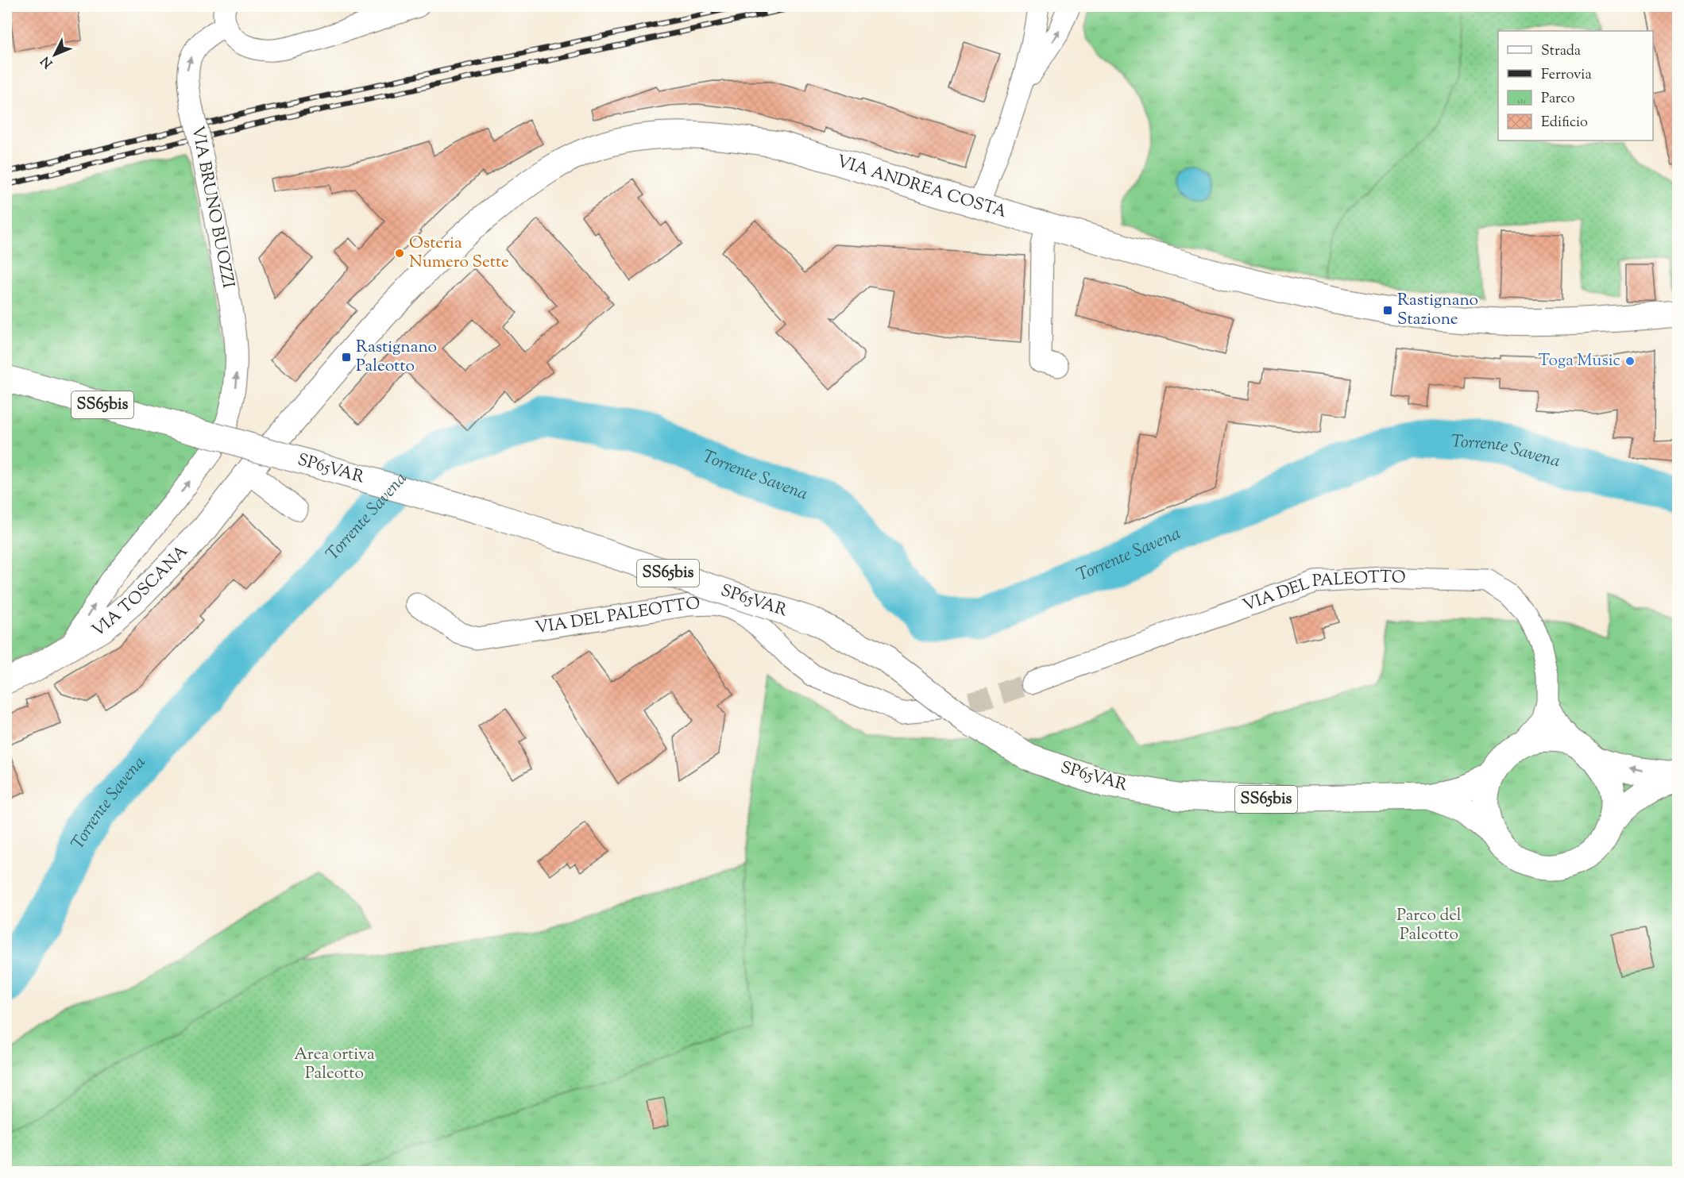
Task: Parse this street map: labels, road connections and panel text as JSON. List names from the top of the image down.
{
  "streets": {
    "main road": [
      "VIA ANDREA COSTA",
      "SS65bis",
      "SP65VAR",
      "VIA TOSCANA"
    ],
    "street": ["VIA BRUNO BUOZZI", "VIA DEL PALEOTTO"]
  },
  "crossings": [
    ["VIA ANDREA COSTA", "VIA TOSCANA"],
    ["SS65bis", "SP65VAR"],
    ["SS65bis", "VIA DEL PALEOTTO"]
  ],
  "one_way": ["VIA BRUNO BUOZZI"],
  "water": ["Torrente Savena"],
  "parks": ["Parco del Paleotto", "Area ortiva Paleotto"],
  "places": {
    "other": ["Osteria Numero Sette", "Toga Music"],
    "transit": ["Rastignano Stazione", "Rastignano Paleotto"]
  },
  "legend": [
    "Strada",
    "Ferrovia",
    "Parco",
    "Edificio"
  ],
  "north": "bottom left"
}
